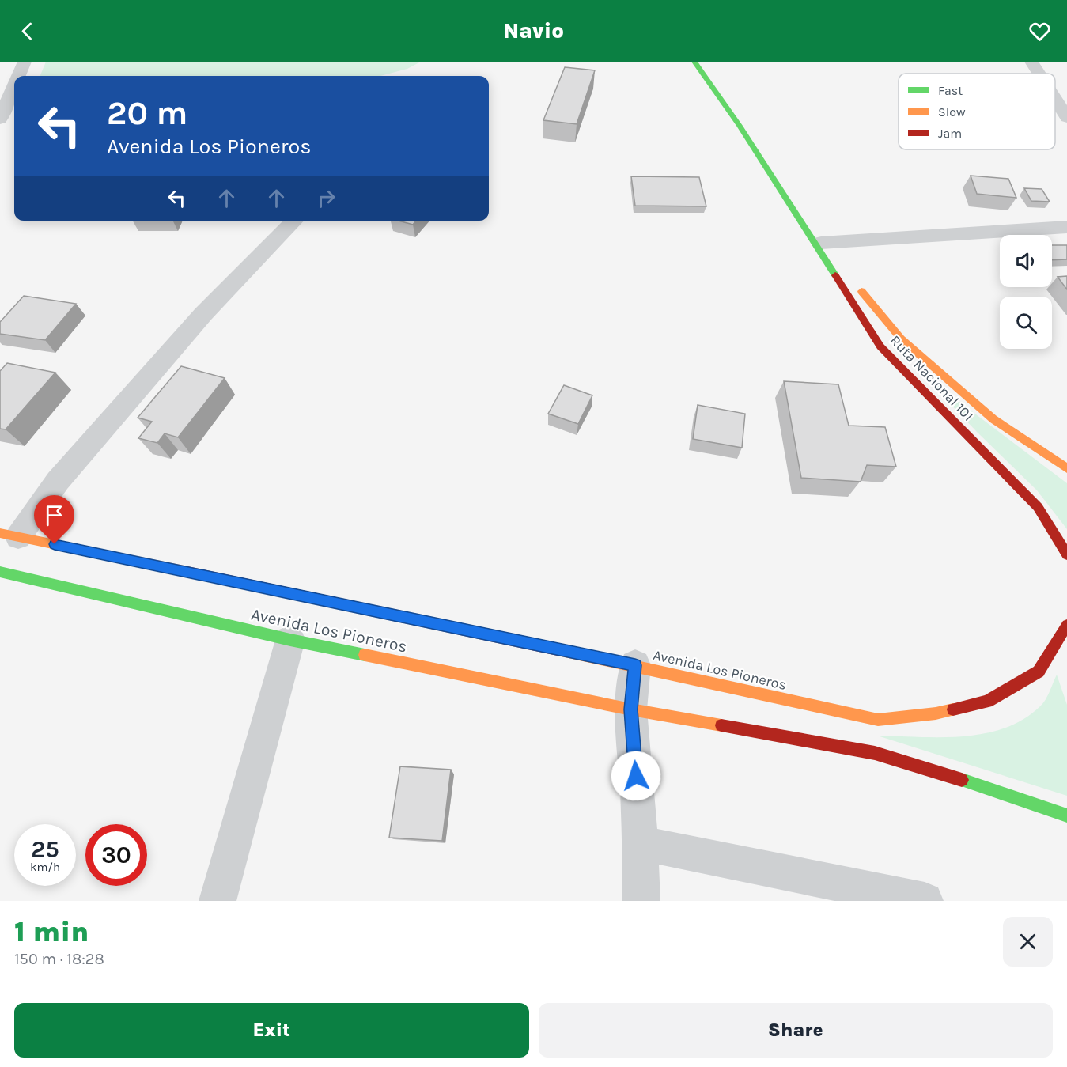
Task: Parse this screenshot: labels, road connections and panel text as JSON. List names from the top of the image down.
{
  "streets": {
    "main road": ["Ruta Nacional 101", "Avenida Los Pioneros"]
  },
  "legend": ["Fast", "Slow", "Jam"],
  "page": {
    "header": "Navio",
    "turn": ["20 m", "Avenida Los Pioneros"],
    "speed": "25 km/h",
    "limit": "30",
    "heading": ["1 min", "150 m · 18:28"],
    "buttons": ["Exit", "Share"]
  }
}
